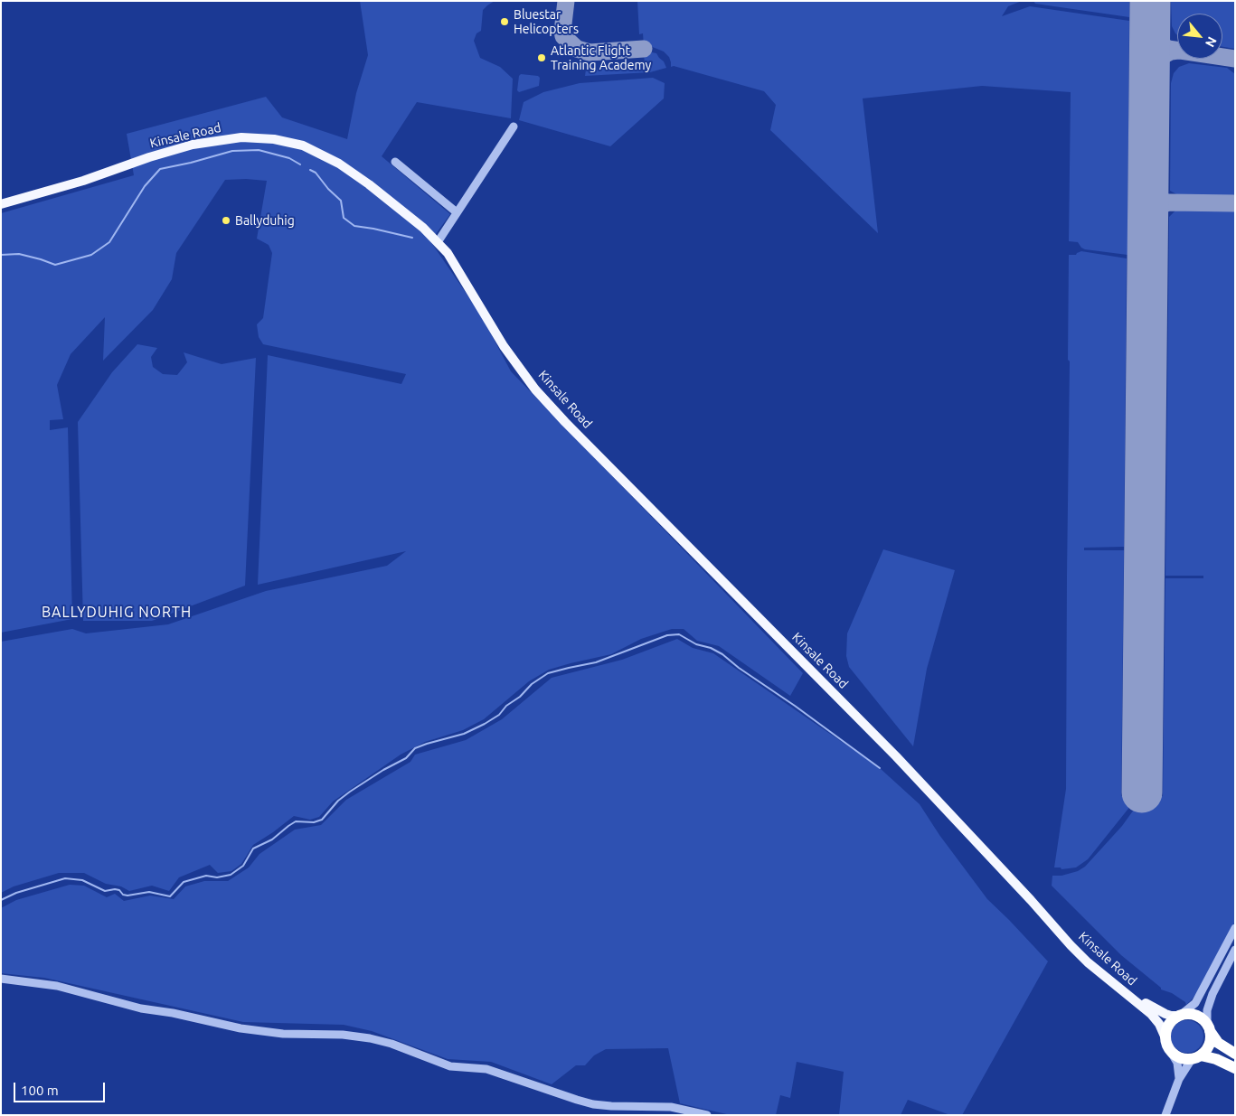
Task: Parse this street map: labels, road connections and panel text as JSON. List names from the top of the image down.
{
  "streets": {
    "main road": ["Kinsale Road"]
  },
  "districts": ["BALLYDUHIG NORTH"],
  "places": ["Bluestar Helicopters", "Atlantic Flight Training Academy", "Ballyduhig"],
  "scale_bar": "100 m",
  "north": "bottom right"
}
